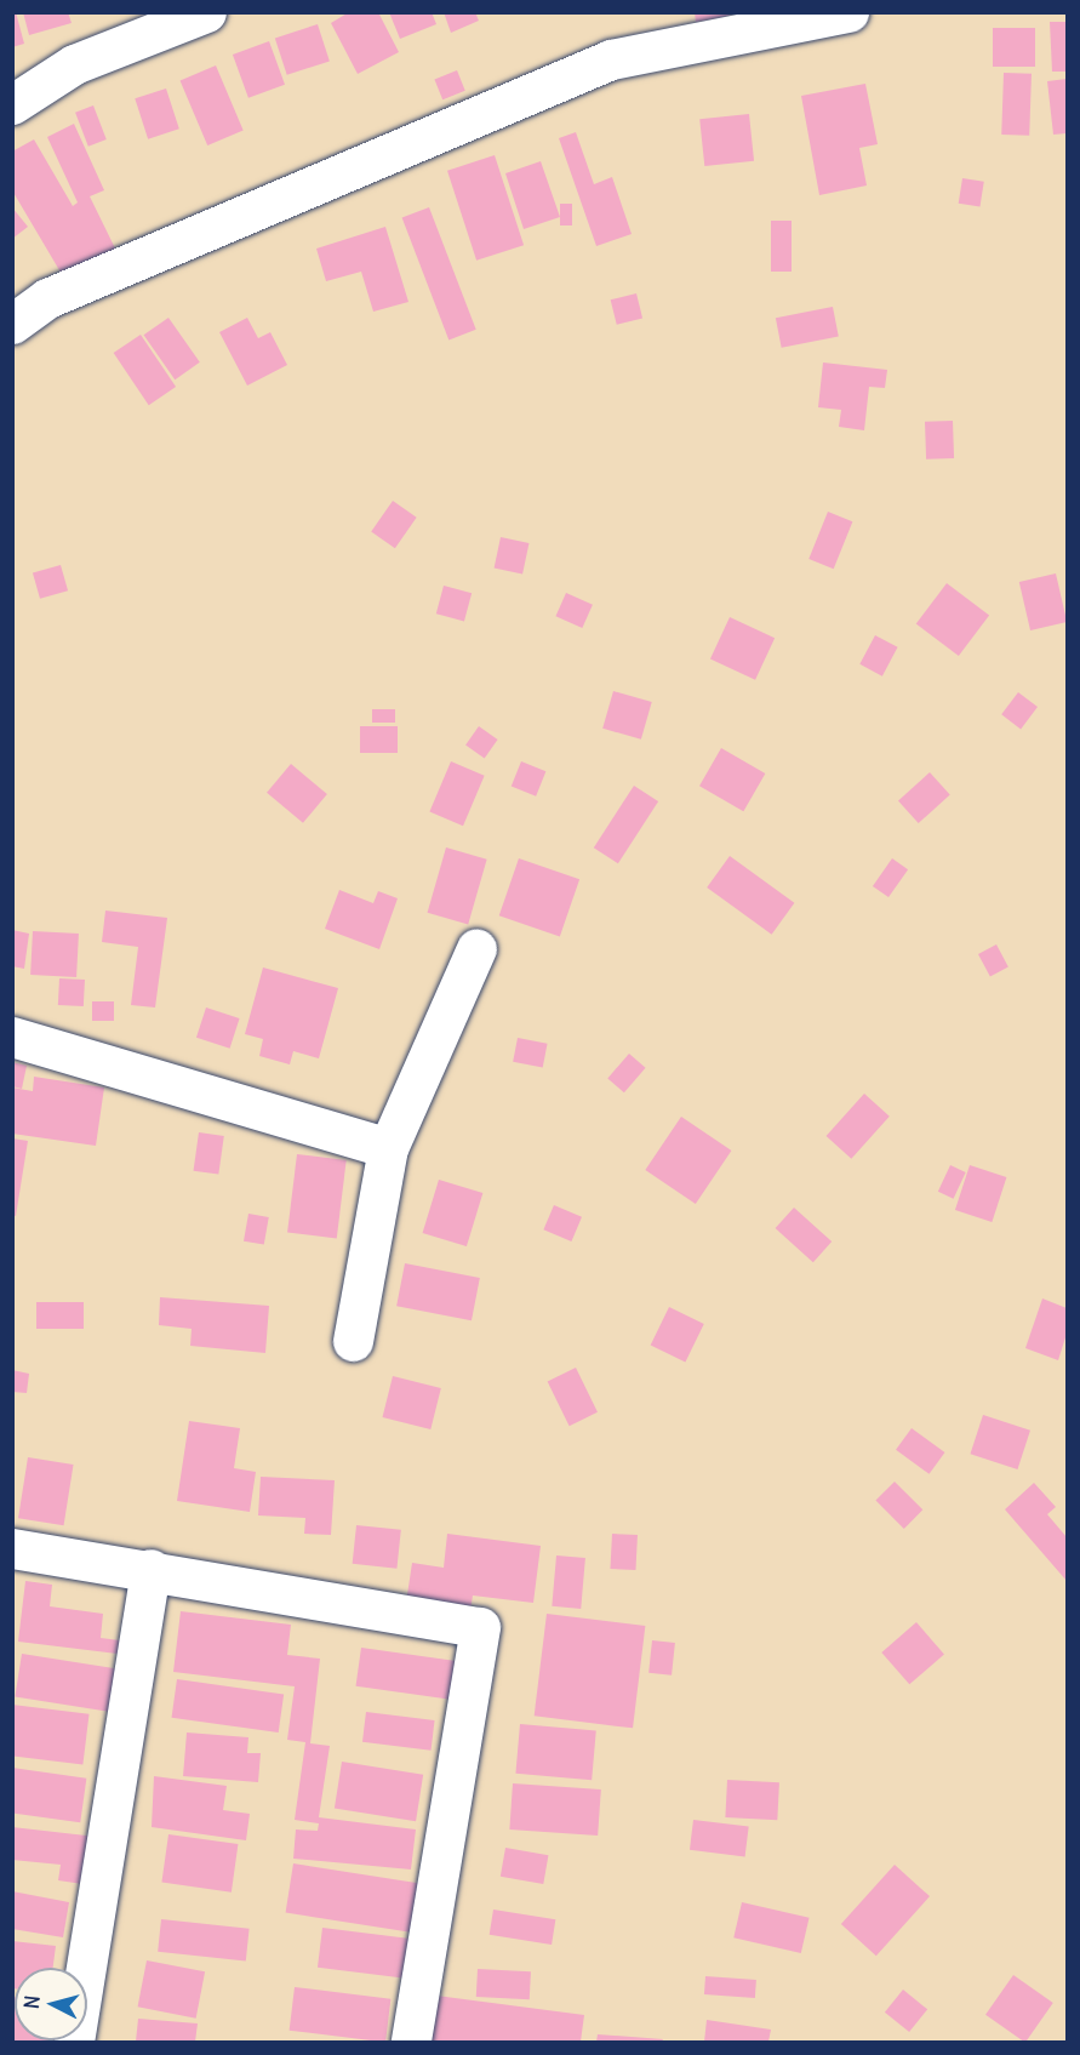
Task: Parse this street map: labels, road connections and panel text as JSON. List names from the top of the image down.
{
  "north": "left"
}
